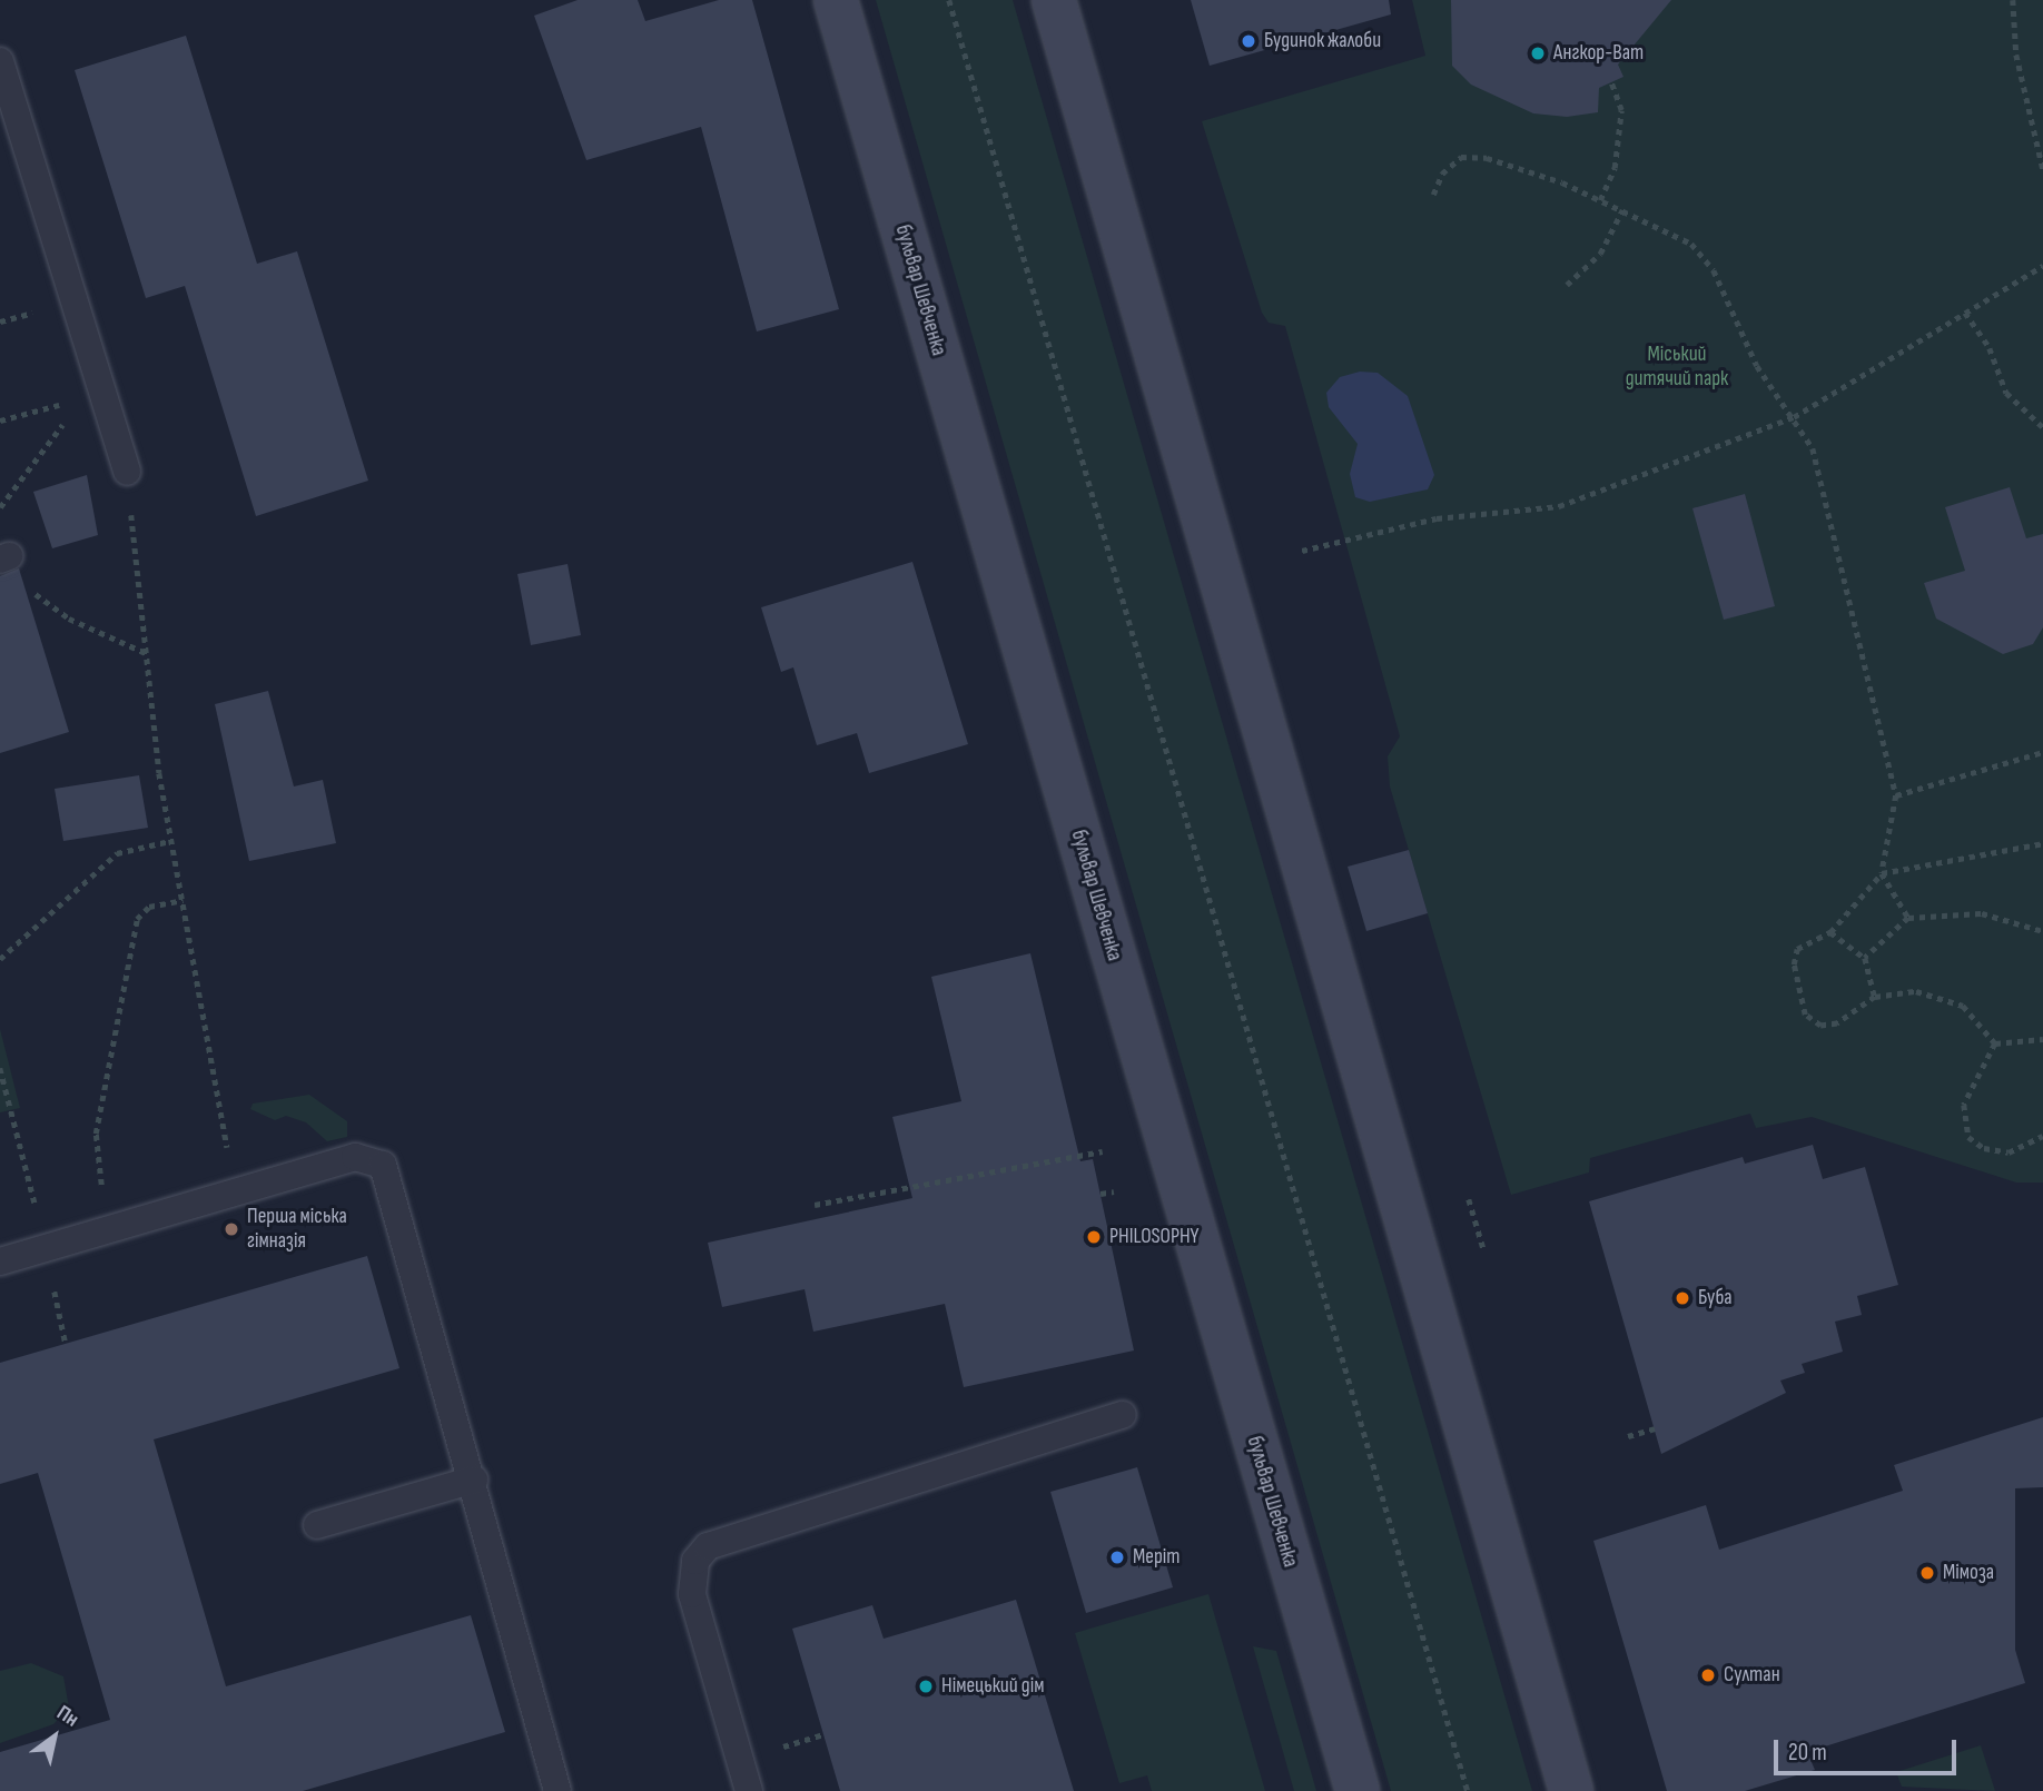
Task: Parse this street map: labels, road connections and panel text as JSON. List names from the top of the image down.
{
  "streets": {
    "main road": ["бульвар Шевченка"]
  },
  "parks": ["Міський дитячий парк"],
  "places": [
    "Будинок жалоби",
    "Ангкор-Ват",
    "Перша міська гімназія",
    "PHILOSOPHY",
    "Буба",
    "Меріт",
    "Мімоза",
    "Султан",
    "Німецький дім"
  ],
  "scale_bar": "20 m",
  "north": "top right"
}
